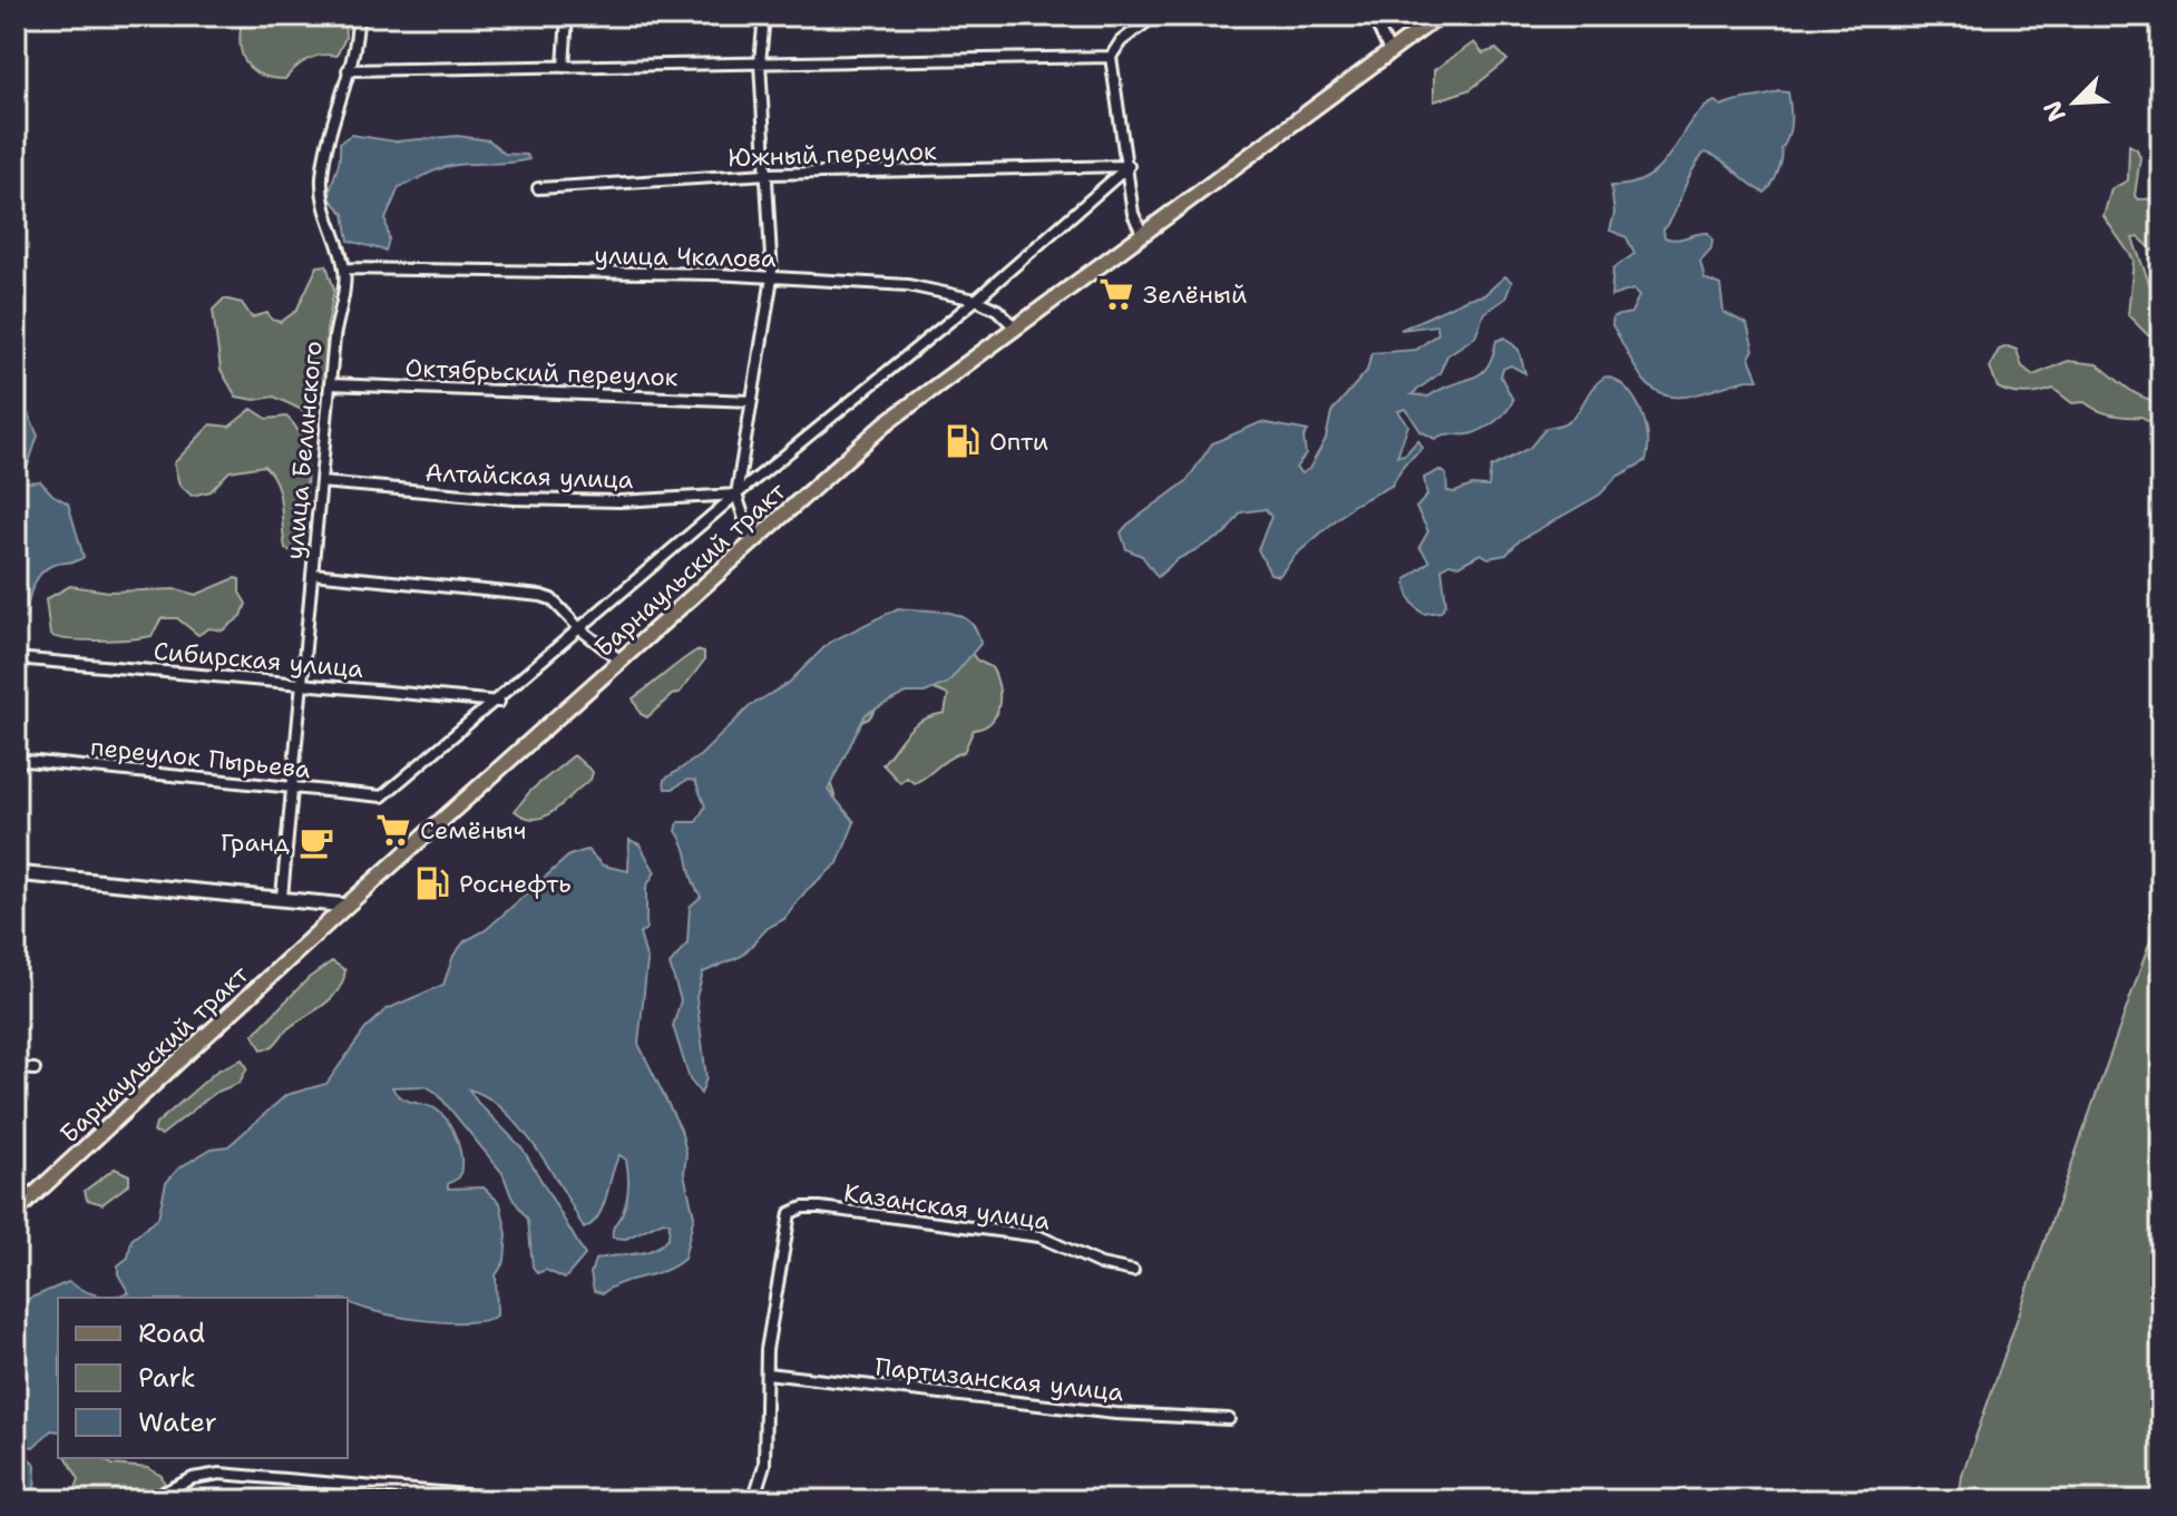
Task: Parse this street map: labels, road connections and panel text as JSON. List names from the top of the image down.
{
  "streets": {
    "main road": ["Барнаульский тракт"],
    "street": [
      "Южный переулок",
      "улица Чкалова",
      "Октябрьский переулок",
      "улица Белинского",
      "Алтайская улица",
      "Сибирская улица",
      "переулок Пырьева",
      "Казанская улица",
      "Партизанская улица"
    ]
  },
  "crossings": [
    ["улица Чкалова", "улица Белинского"],
    ["улица Чкалова", "Барнаульский тракт"],
    ["Октябрьский переулок", "улица Белинского"],
    ["улица Белинского", "Алтайская улица"],
    ["улица Белинского", "Сибирская улица"],
    ["улица Белинского", "переулок Пырьева"],
    ["Сибирская улица", "переулок Пырьева"],
    ["Казанская улица", "Партизанская улица"]
  ],
  "places": {
    "supermarket": ["Зелёный", "Семёныч"],
    "fuel station": ["Опти", "Роснефть"],
    "cafe": ["Гранд"]
  },
  "legend": ["Road", "Park", "Water"],
  "north": "bottom left"
}
